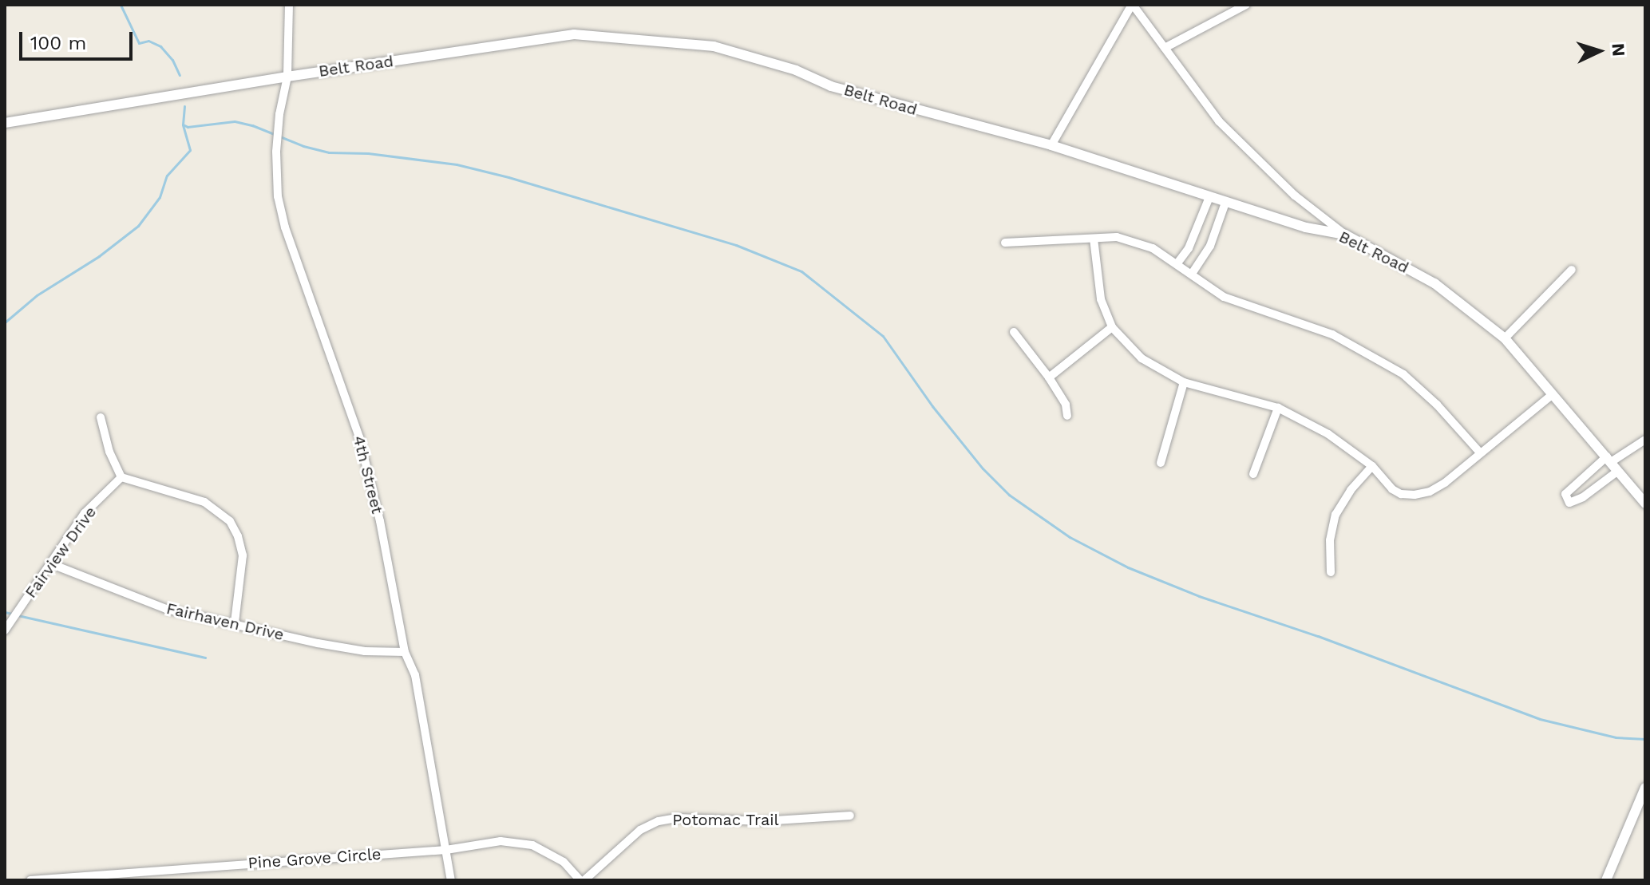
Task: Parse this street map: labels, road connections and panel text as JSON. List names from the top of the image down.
{
  "streets": {
    "street": [
      "Belt Road",
      "4th Street",
      "Fairview Drive",
      "Fairhaven Drive",
      "Potomac Trail",
      "Pine Grove Circle"
    ]
  },
  "crossings": [
    ["Belt Road", "4th Street"],
    ["4th Street", "Fairhaven Drive"],
    ["4th Street", "Pine Grove Circle"],
    ["Fairview Drive", "Fairhaven Drive"],
    ["Potomac Trail", "Pine Grove Circle"]
  ],
  "scale_bar": "100 m",
  "north": "right"
}
